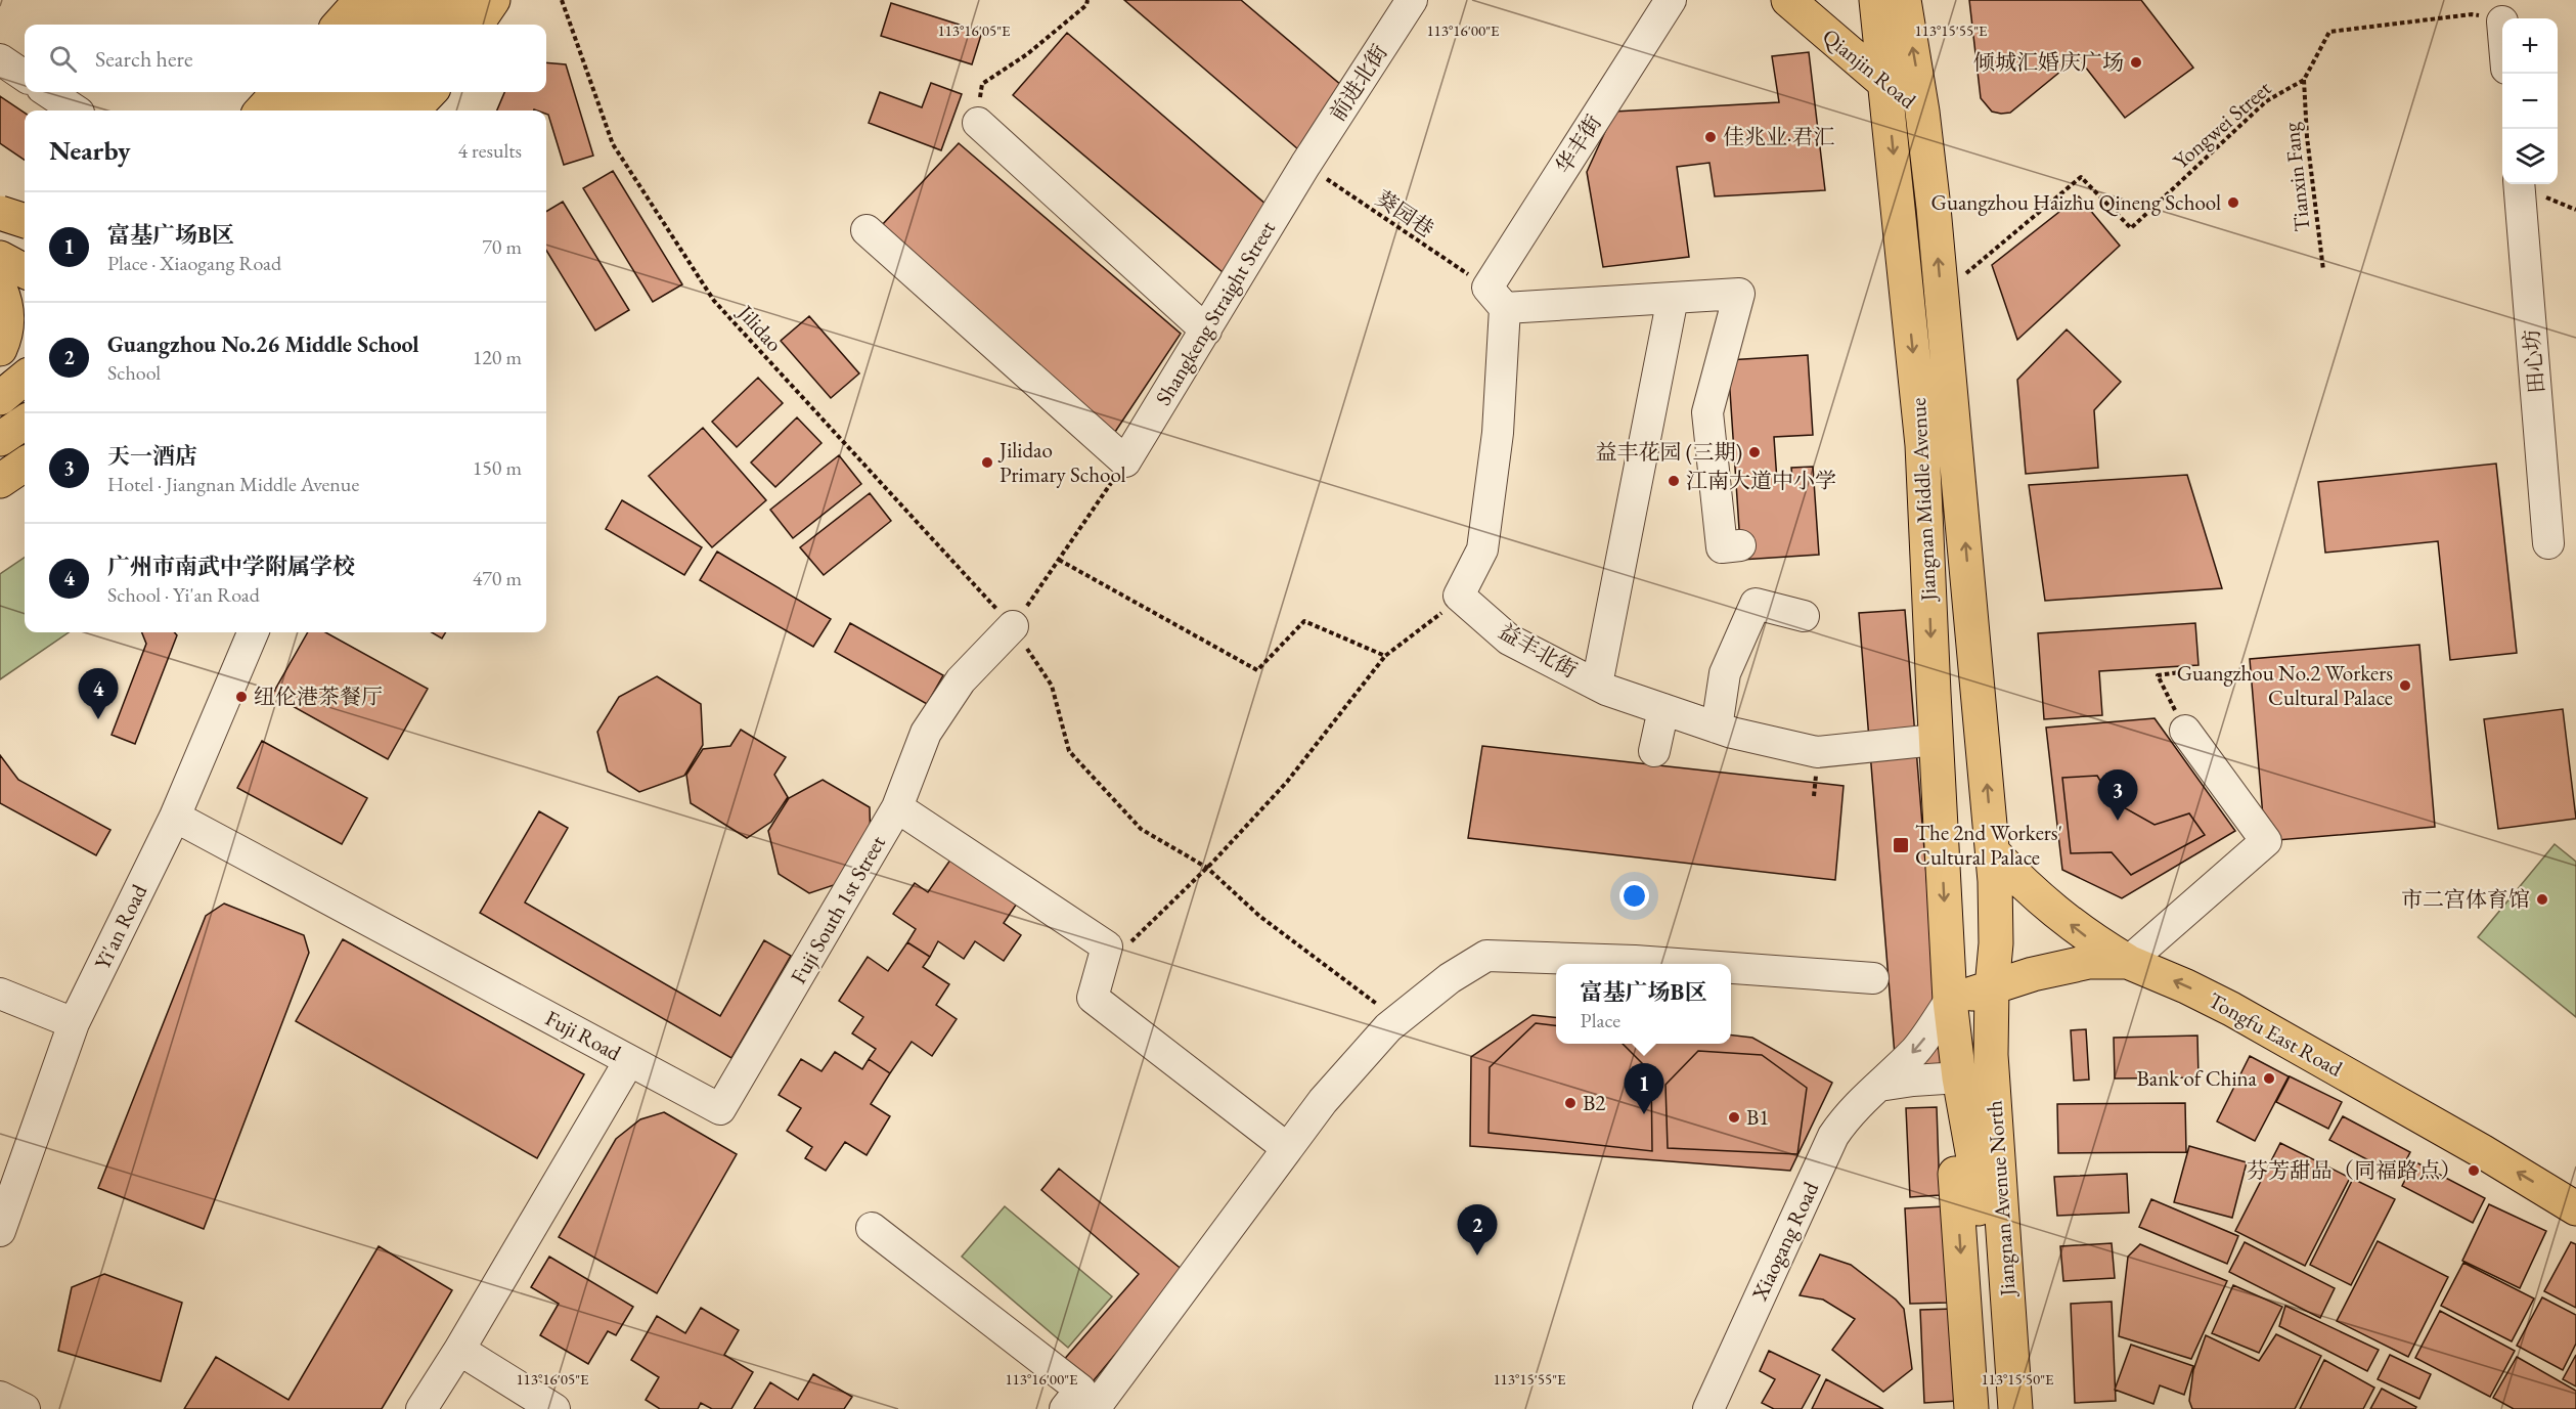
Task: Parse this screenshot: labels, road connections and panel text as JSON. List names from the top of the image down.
{
  "streets": {
    "main road": [
      "Qianjin Road",
      "Jiangnan Middle Avenue",
      "Tongfu East Road",
      "Jiangnan Avenue North"
    ],
    "street": [
      "前进北街",
      "华丰街",
      "Shangkeng Straight Street",
      "田心坊",
      "益丰北街",
      "Fuji South 1st Street",
      "Yi'an Road",
      "Fuji Road",
      "Xiaogang Road"
    ],
    "path": [
      "Yongwei Street",
      "Tianxin Fang",
      "葵园巷",
      "Jilidao"
    ]
  },
  "crossings": [
    ["Qianjin Road", "Jiangnan Middle Avenue"],
    ["前进北街", "葵园巷"],
    ["前进北街", "Shangkeng Straight Street"],
    ["Yongwei Street", "Tianxin Fang"],
    ["Yongwei Street", "Jiangnan Middle Avenue"],
    ["华丰街", "葵园巷"],
    ["葵园巷", "Shangkeng Straight Street"],
    ["Jilidao", "Fuji South 1st Street"],
    ["Jiangnan Middle Avenue", "益丰北街"],
    ["Jiangnan Middle Avenue", "Tongfu East Road"],
    ["Jiangnan Middle Avenue", "Jiangnan Avenue North"],
    ["Jiangnan Middle Avenue", "Xiaogang Road"],
    ["Fuji South 1st Street", "Fuji Road"],
    ["Yi'an Road", "Fuji Road"],
    ["Tongfu East Road", "Jiangnan Avenue North"],
    ["Tongfu East Road", "Xiaogang Road"],
    ["Jiangnan Avenue North", "Xiaogang Road"]
  ],
  "one_way": ["Tongfu East Road"],
  "places": {
    "other": [
      "倾城汇婚庆广场",
      "佳兆业·君汇",
      "Guangzhou Haizhu Qineng School",
      "益丰花园 (三期)",
      "Jilidao Primary School",
      "江南大道中小学",
      "Guangzhou No.2 Workers Cultural Palace",
      "纽伦港茶餐厅",
      "市二宫体育馆",
      "Bank of China",
      "B2",
      "B1",
      "芬芳甜品（同福路点）"
    ],
    "transit": ["The 2nd Workers' Cultural Palace"]
  },
  "page": {
    "map_buttons": ["+", "−"],
    "search": "Search here",
    "heading": ["Nearby", "4 results"],
    "list": [
      {
        "mark": "1",
        "name": "富基广场B区",
        "note": "Place · Xiaogang Road",
        "value": "70 m"
      },
      {
        "mark": "2",
        "name": "Guangzhou No.26 Middle School",
        "note": "School",
        "value": "120 m"
      },
      {
        "mark": "3",
        "name": "天一酒店",
        "note": "Hotel · Jiangnan Middle Avenue",
        "value": "150 m"
      },
      {
        "mark": "4",
        "name": "广州市南武中学附属学校",
        "note": "School · Yi'an Road",
        "value": "470 m"
      }
    ],
    "pins": [
      "4",
      "3",
      "1",
      "2"
    ],
    "popup": ["富基广场B区", "Place"]
  },
  "coordinates": [
    "113°16'05\"E",
    "113°16'00\"E",
    "113°15'55\"E",
    "113°15'50\"E"
  ]
}
